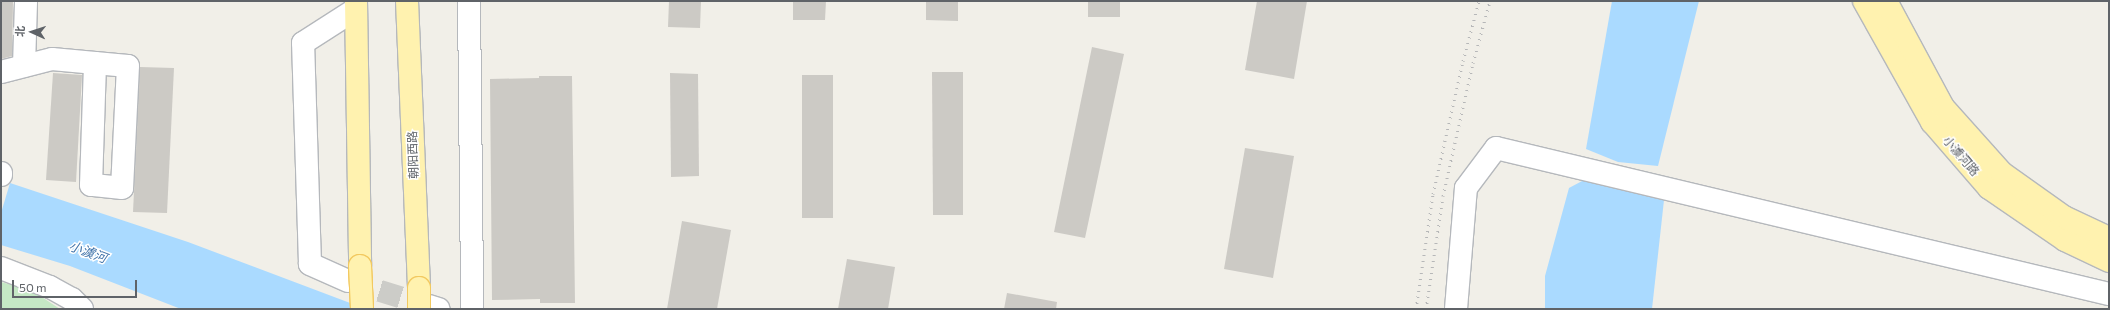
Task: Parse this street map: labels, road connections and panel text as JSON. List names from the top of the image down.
{
  "streets": {
    "main road": ["朝阳西路", "小澞河路"]
  },
  "water": ["小澞河"],
  "scale_bar": "50 m",
  "north": "left"
}
